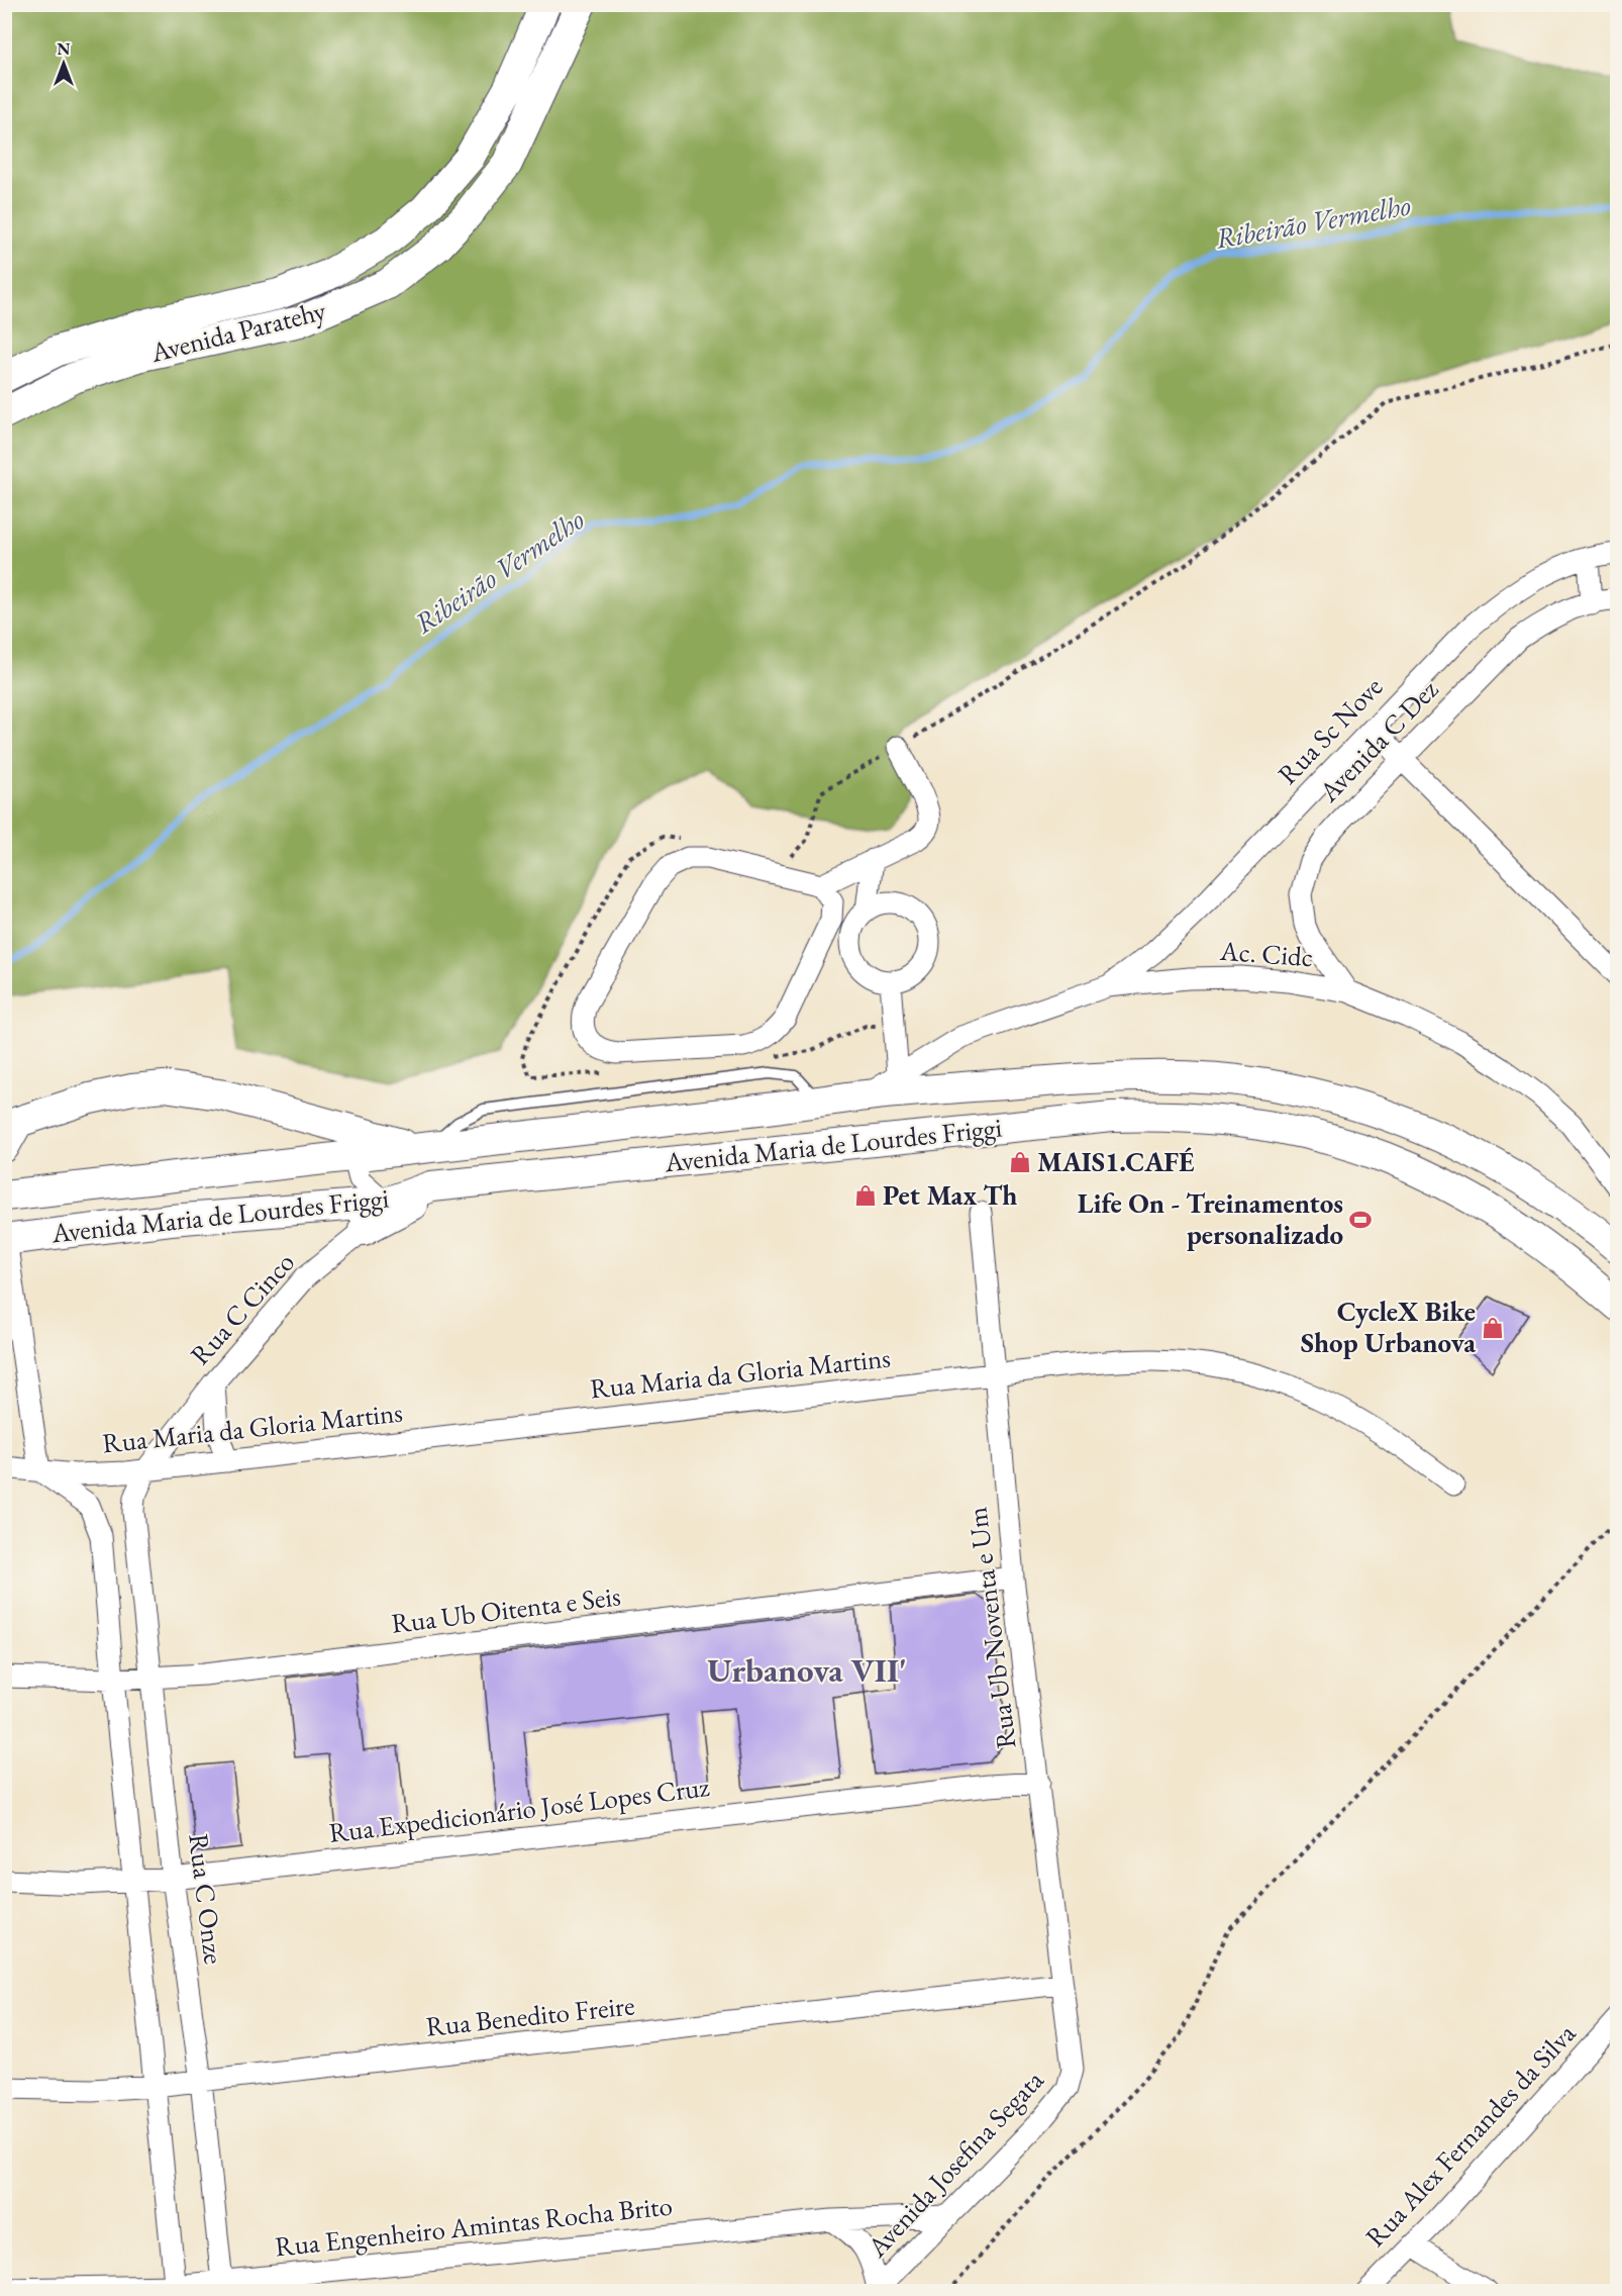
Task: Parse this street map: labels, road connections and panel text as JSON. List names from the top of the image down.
{
  "streets": {
    "street": [
      "Avenida Paratehy",
      "Rua Sc Nove",
      "Avenida C Dez",
      "Ac. Cidc",
      "Avenida Maria de Lourdes Friggi",
      "Rua C Cinco",
      "Rua Maria da Gloria Martins",
      "Rua Ub Oitenta e Seis",
      "Rua Ub Noventa e Um",
      "Rua Expedicionário José Lopes Cruz",
      "Rua C Onze",
      "Rua Benedito Freire",
      "Rua Alex Fernandes da Silva",
      "Avenida Josefina Segata",
      "Rua Engenheiro Amintas Rocha Brito"
    ]
  },
  "crossings": [
    ["Rua Sc Nove", "Ac. Cidc"],
    ["Avenida C Dez", "Ac. Cidc"],
    ["Ac. Cidc", "Avenida Maria de Lourdes Friggi"],
    ["Rua C Cinco", "Rua Maria da Gloria Martins"],
    ["Rua C Cinco", "Rua C Onze"],
    ["Rua Maria da Gloria Martins", "Rua Ub Noventa e Um"],
    ["Rua Ub Oitenta e Seis", "Rua Ub Noventa e Um"],
    ["Rua Ub Oitenta e Seis", "Rua C Onze"],
    ["Rua Ub Noventa e Um", "Rua Expedicionário José Lopes Cruz"],
    ["Rua Ub Noventa e Um", "Rua Benedito Freire"],
    ["Rua Ub Noventa e Um", "Avenida Josefina Segata"],
    ["Rua Expedicionário José Lopes Cruz", "Rua C Onze"],
    ["Rua C Onze", "Rua Benedito Freire"],
    ["Rua C Onze", "Rua Engenheiro Amintas Rocha Brito"],
    ["Avenida Josefina Segata", "Rua Engenheiro Amintas Rocha Brito"]
  ],
  "districts": ["Urbanova VII'"],
  "water": ["Ribeirão Vermelho"],
  "places": {
    "shop": ["MAIS1.CAFÉ", "Pet Max Th", "CycleX Bike Shop Urbanova"],
    "sports": ["Life On - Treinamentos personalizado"]
  },
  "north": "top"
}
